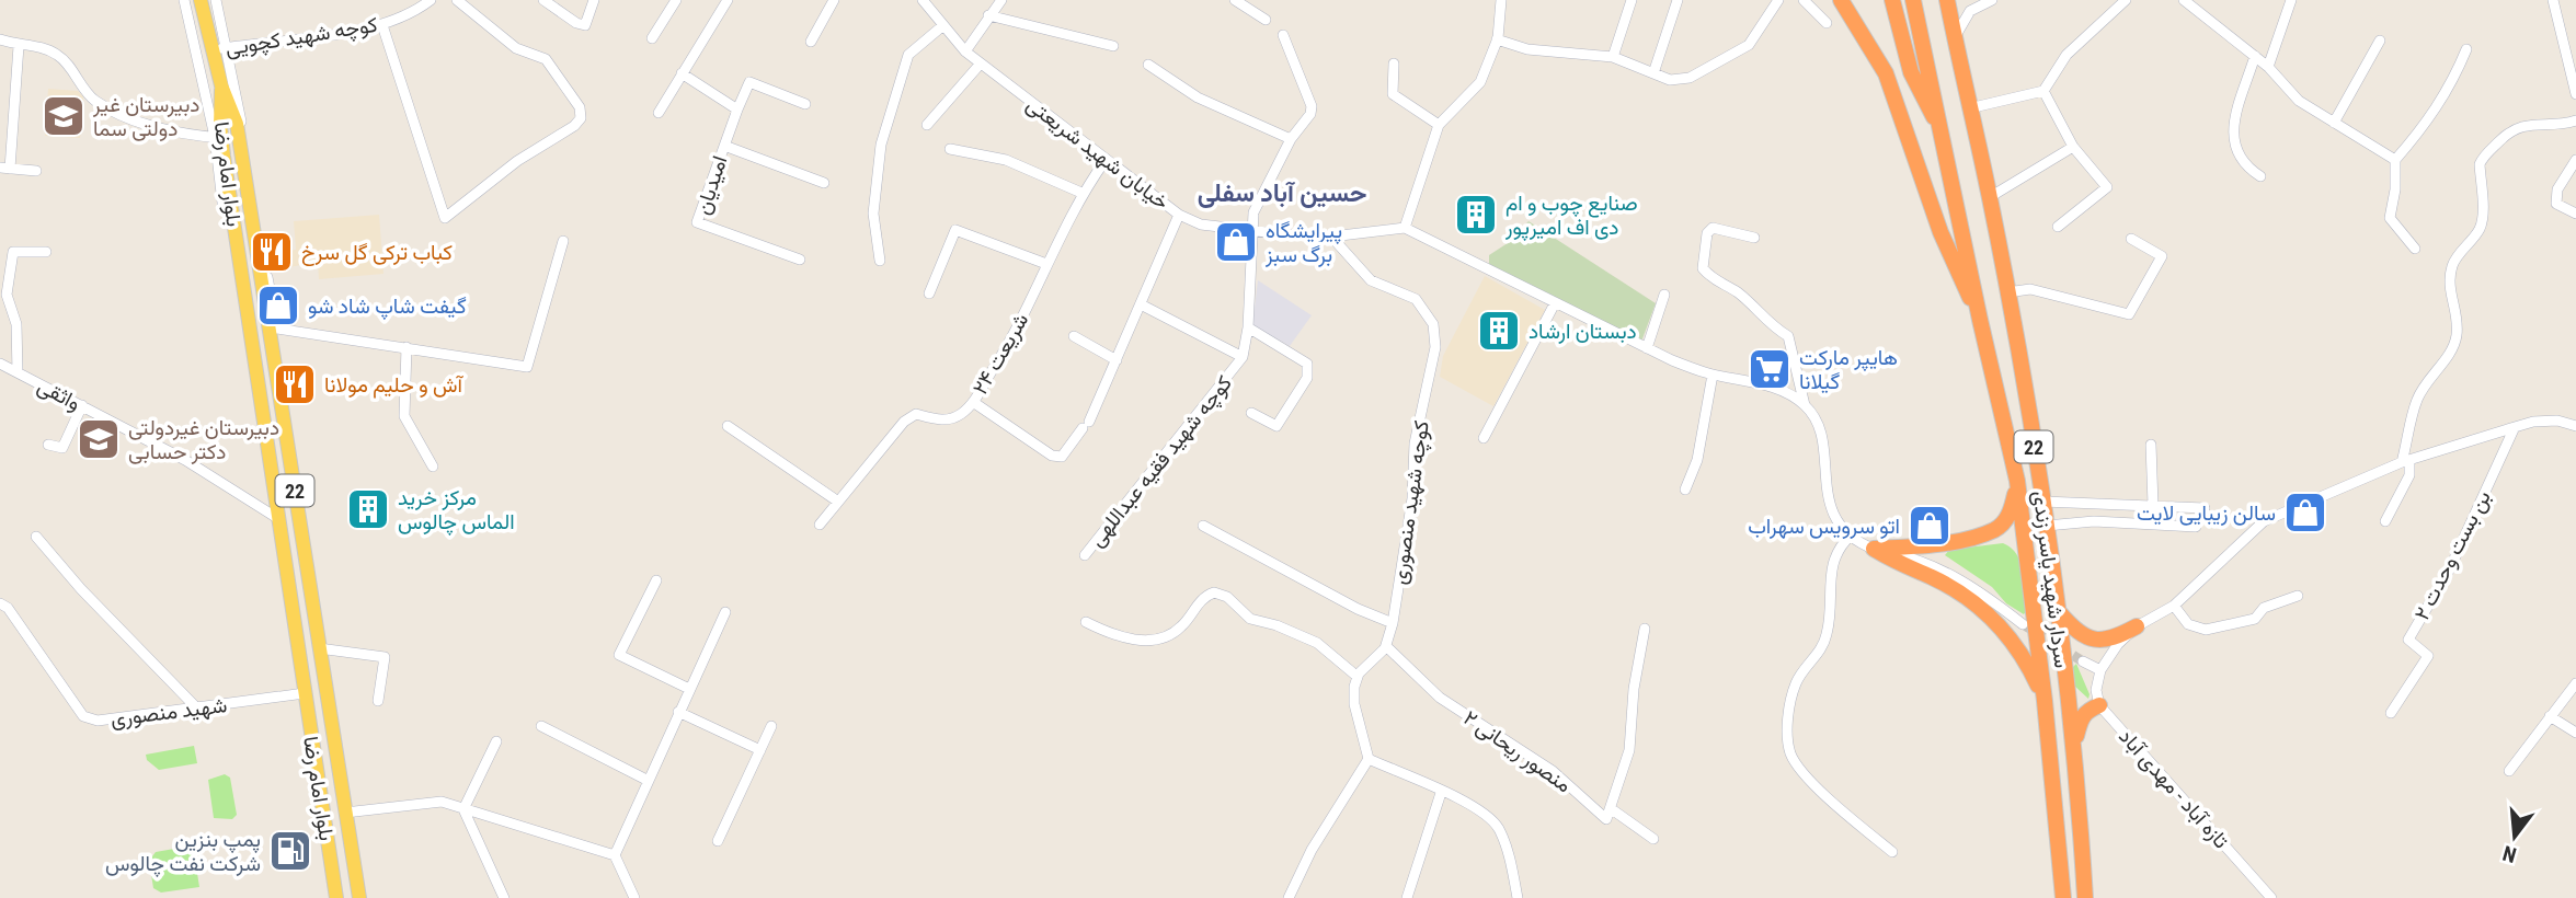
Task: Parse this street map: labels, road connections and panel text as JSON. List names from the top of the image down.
{
  "streets": {
    "highway": ["22", "سردار شهید یاسر زندی"],
    "main road": ["بلوار امام رضا"],
    "street": [
      "کوچه شهید کچویی",
      "خیابان شهید شریعتی",
      "امیدیان",
      "شریعت ۲۴",
      "واثقی",
      "کوچه شهید فقیه عبداللهی",
      "کوچه شهید منصوری",
      "بن بست وحدت ۲",
      "شهید منصوری",
      "منصور ریحانی ۲",
      "تازه آباد - مهدی آباد"
    ]
  },
  "crossings": [
    ["خیابان شهید شریعتی", "شریعت ۲۴"],
    ["خیابان شهید شریعتی", "کوچه شهید فقیه عبداللهی"],
    ["خیابان شهید شریعتی", "کوچه شهید منصوری"],
    ["بلوار امام رضا", "واثقی"],
    ["بلوار امام رضا", "شهید منصوری"],
    ["کوچه شهید منصوری", "منصور ریحانی ۲"]
  ],
  "districts": ["حسین آباد سفلی"],
  "places": {
    "school or university": ["دبیرستان غیر دولتی سما", "دبیرستان غیردولتی دکتر حسابی"],
    "building": ["صنایع چوب و ام دی اف امیرپور", "دبستان ارشاد", "مرکز خرید الماس چالوس"],
    "shop": [
      "پیرایشگاه برگ سبز",
      "گیفت شاپ شاد شو",
      "سالن زیبایی لایت",
      "اتو سرویس سهراب"
    ],
    "restaurant": ["کباب ترکی گل سرخ", "آش و حلیم مولانا"],
    "supermarket": ["هایپر مارکت گیلانا"],
    "fuel station": ["پمپ بنزین شرکت نفت چالوس"]
  },
  "north": "bottom"
}
